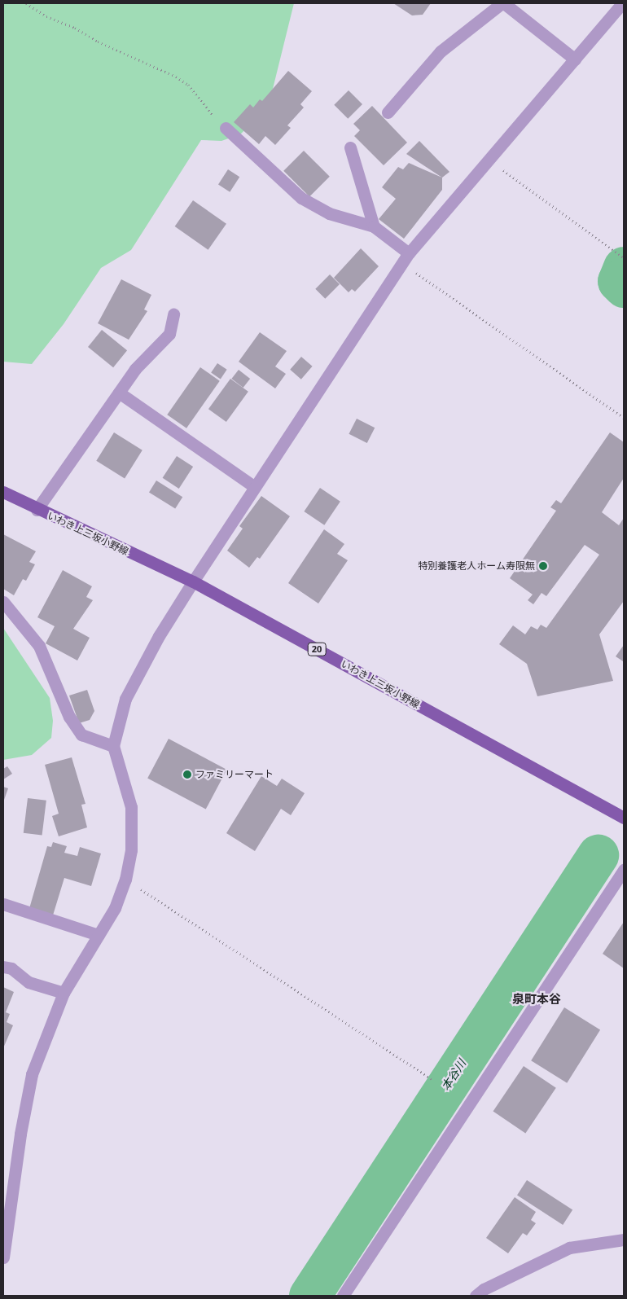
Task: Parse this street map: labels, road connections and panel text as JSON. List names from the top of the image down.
{
  "streets": {
    "main road": ["いわき上三坂小野線", "20"]
  },
  "districts": ["泉町本谷"],
  "water": ["本谷川"],
  "places": ["特別養護老人ホーム寿限無", "ファミリーマート"]
}
